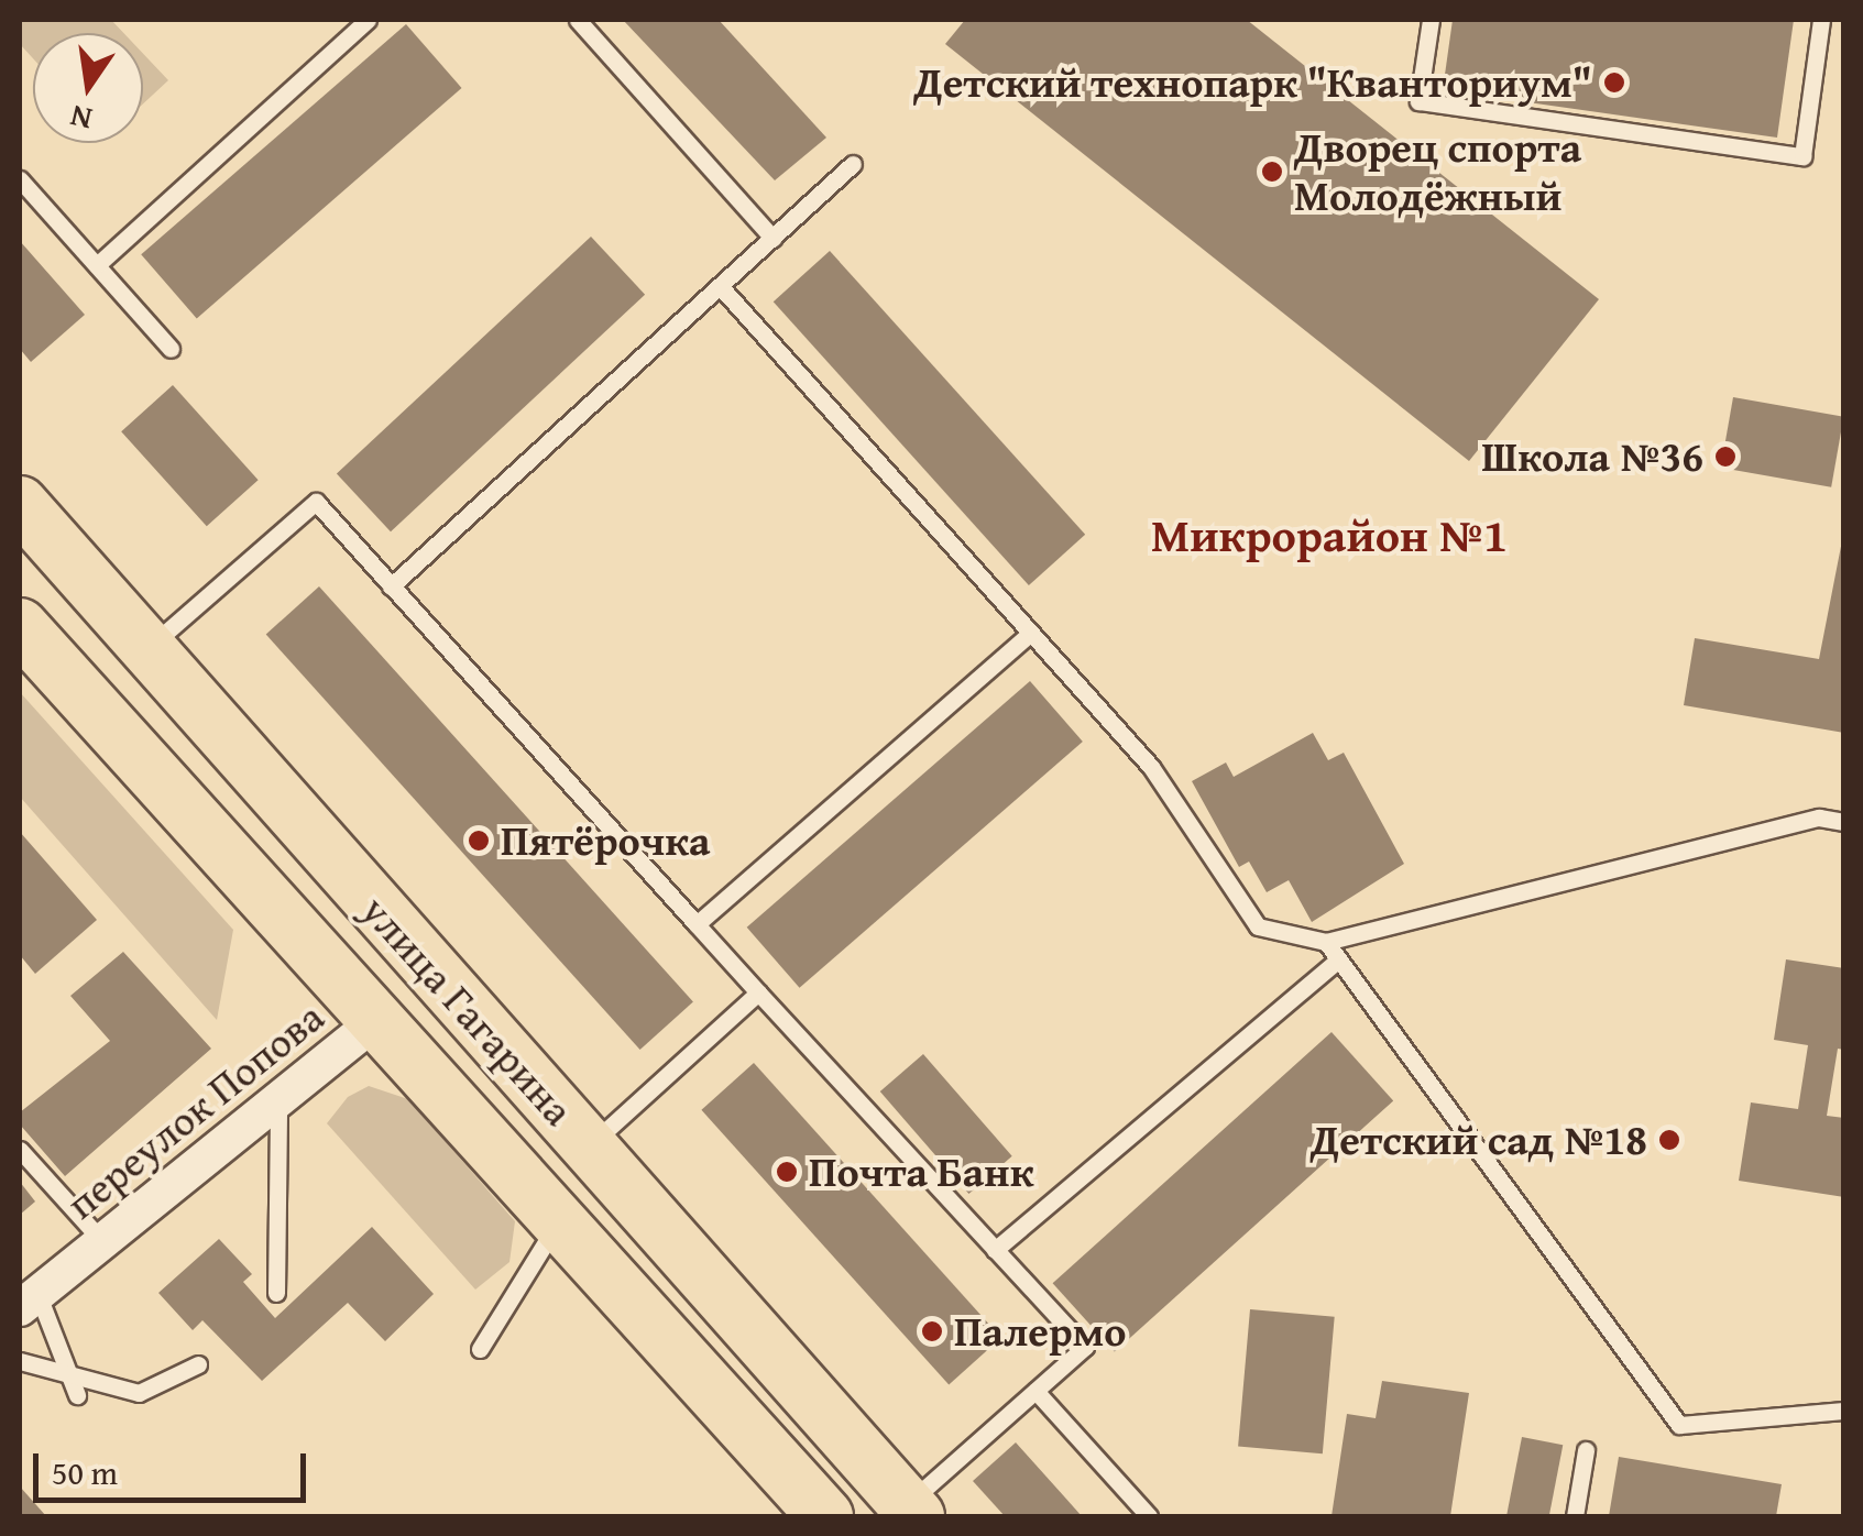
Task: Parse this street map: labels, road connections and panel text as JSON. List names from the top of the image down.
{
  "streets": {
    "main road": ["улица Гагарина"],
    "street": ["переулок Попова"]
  },
  "crossings": [
    ["улица Гагарина", "переулок Попова"]
  ],
  "districts": ["Микрорайон №1"],
  "places": [
    "Детский технопарк \"Кванториум\"",
    "Дворец спорта Молодёжный",
    "Школа №36",
    "Пятёрочка",
    "Детский сад №18",
    "Почта Банк",
    "Палермо"
  ],
  "scale_bar": "50 m",
  "north": "bottom"
}
